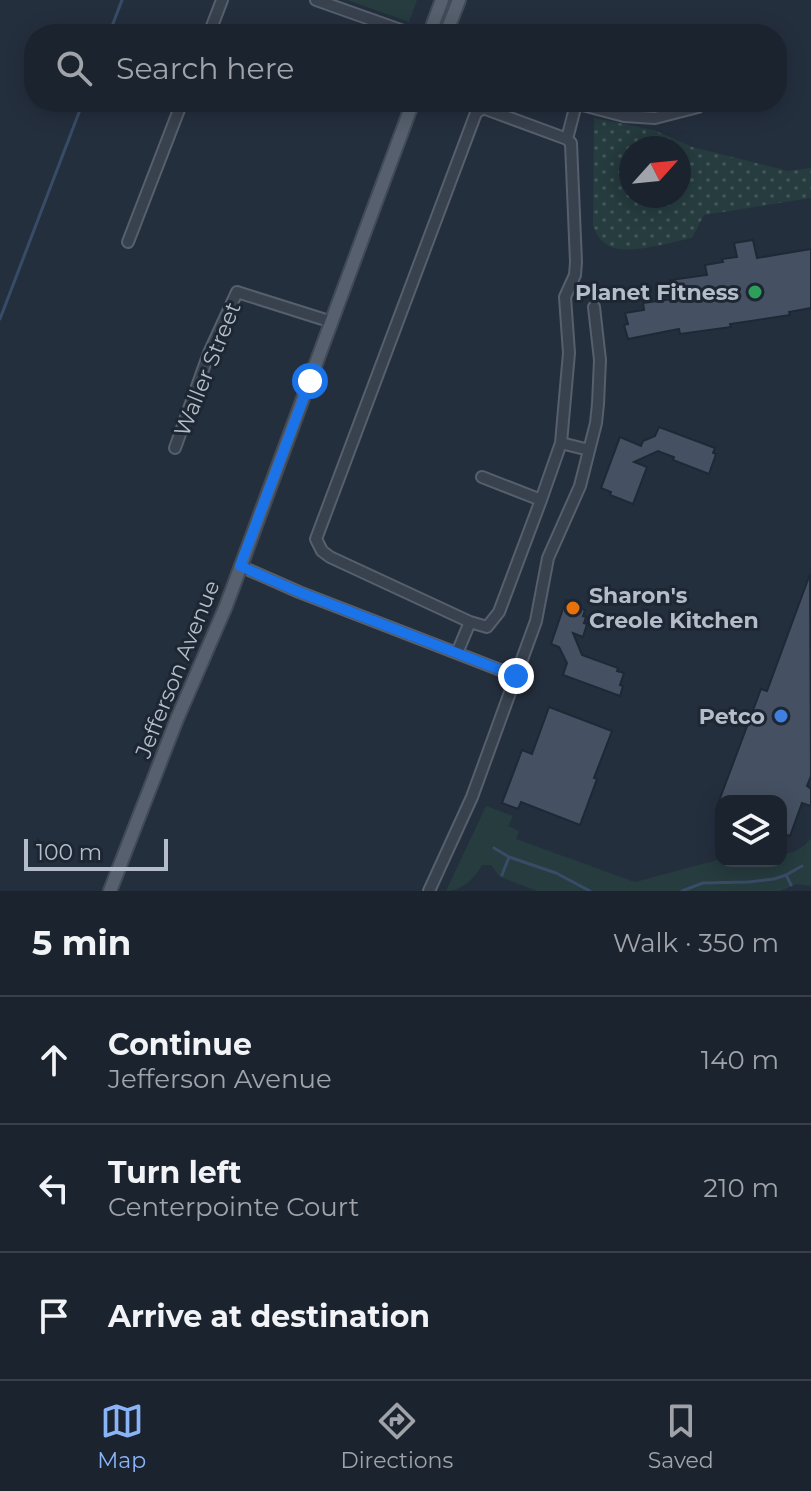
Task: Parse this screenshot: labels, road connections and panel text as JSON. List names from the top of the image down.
{
  "streets": {
    "main road": ["Jefferson Avenue"],
    "street": ["Waller Street"]
  },
  "crossings": [
    ["Waller Street", "Jefferson Avenue"]
  ],
  "places": ["Planet Fitness", "Sharon's Creole Kitchen", "Petco"],
  "scale_bar": "100 m",
  "north": "top right",
  "page": {
    "search": "Search here",
    "scale": "100 m",
    "heading": ["5 min", "Walk · 350 m"],
    "list": [
      ["Continue", "Jefferson Avenue", "140 m"],
      ["Turn left", "Centerpointe Court", "210 m"],
      "Arrive at destination"
    ],
    "nav": ["Map", "Directions", "Saved"]
  }
}
